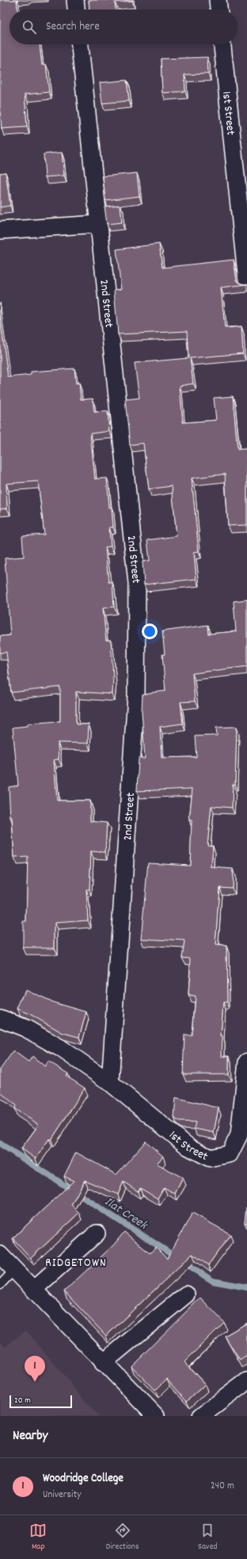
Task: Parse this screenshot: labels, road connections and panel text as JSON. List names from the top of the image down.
{
  "streets": {
    "street": ["1st Street", "2nd Street"]
  },
  "crossings": [
    ["1st Street", "2nd Street"]
  ],
  "districts": ["RIDGETOWN"],
  "water": ["Ilat Creek"],
  "scale_bar": "20 m",
  "page": {
    "search": "Search here",
    "pins": "1",
    "scale": "20 m",
    "heading": "Nearby",
    "list": [
      {
        "mark": "1",
        "name": "Woodridge College",
        "note": "University",
        "value": "240 m"
      }
    ],
    "nav": ["Map", "Directions", "Saved"]
  }
}
